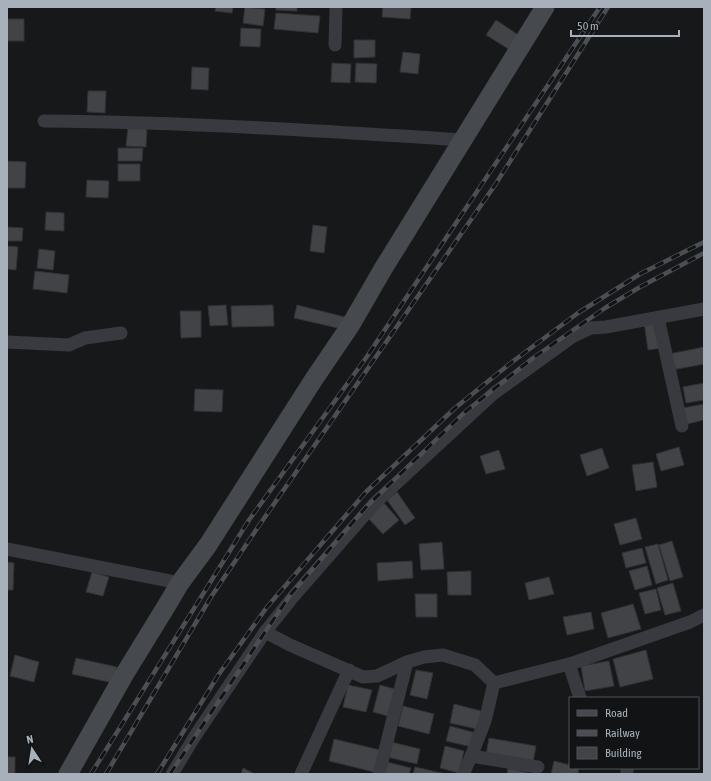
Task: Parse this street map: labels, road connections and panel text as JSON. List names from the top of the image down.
{
  "legend": ["Road", "Railway", "Building"],
  "scale_bar": "50 m",
  "north": "top"
}
